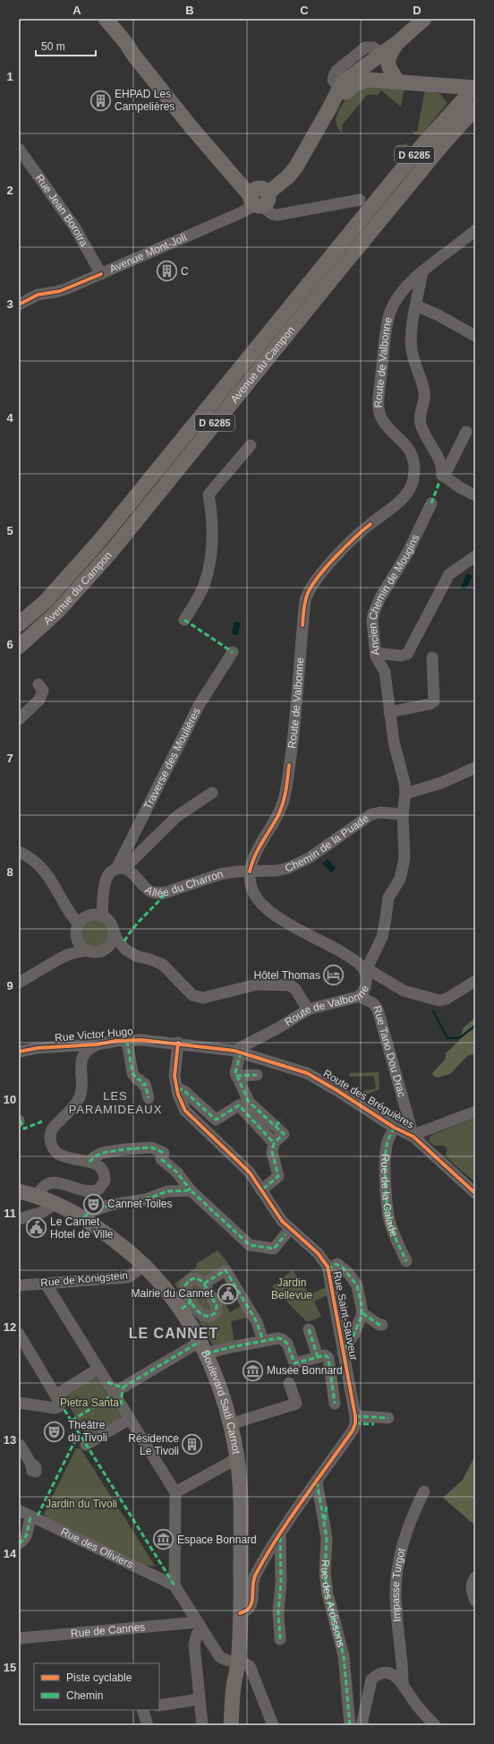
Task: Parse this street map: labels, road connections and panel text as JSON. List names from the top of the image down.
{
  "streets": {
    "main road": ["D 6285", "Avenue du Campon", "Boulevard Sadi Carnot"],
    "street": [
      "Rue Jean Borotra",
      "Avenue Mont-Joli",
      "Route de Valbonne",
      "Ancien Chemin de Mougins",
      "Traverse des Moulières",
      "Chemin de la Puade",
      "Allée du Charron",
      "Rue Victor Hugo",
      "Rue Tano Dou Drac",
      "Route des Bréguières",
      "Rue de la Calade",
      "Rue de Königstein",
      "Rue Saint-Sauveur",
      "Rue des Oliviers",
      "Impasse Turgot",
      "Rue des Ardissons",
      "Rue de Cannes"
    ]
  },
  "crossings": [
    ["D 6285", "Avenue du Campon"],
    ["Rue Jean Borotra", "Avenue Mont-Joli"],
    ["Route de Valbonne", "Ancien Chemin de Mougins"],
    ["Route de Valbonne", "Chemin de la Puade"],
    ["Route de Valbonne", "Allée du Charron"],
    ["Route de Valbonne", "Rue Victor Hugo"],
    ["Route de Valbonne", "Rue Tano Dou Drac"],
    ["Route de Valbonne", "Route des Bréguières"],
    ["Ancien Chemin de Mougins", "Chemin de la Puade"],
    ["Traverse des Moulières", "Allée du Charron"],
    ["Chemin de la Puade", "Allée du Charron"],
    ["Rue Victor Hugo", "Route des Bréguières"],
    ["Rue Victor Hugo", "Rue Saint-Sauveur"],
    ["Rue Tano Dou Drac", "Route des Bréguières"],
    ["Route des Bréguières", "Rue de la Calade"],
    ["Rue de Königstein", "Boulevard Sadi Carnot"]
  ],
  "districts": ["LES PARAMIDEAUX", "LE CANNET"],
  "parks": ["Jardin Bellevue", "Pietra Santa", "Jardin du Tivoli"],
  "places": {
    "building": ["EHPAD Les Campelières", "C", "Résidence Le Tivoli"],
    "hotel": ["Hôtel Thomas"],
    "theatre": ["Cannet Toiles", "Théâtre du Tivoli"],
    "public building": ["Le Cannet Hotel de Ville", "Mairie du Cannet"],
    "museum": ["Musée Bonnard", "Espace Bonnard"]
  },
  "legend": ["Piste cyclable", "Chemin"],
  "scale_bar": "50 m",
  "grid": {
    "columns": [
      "A",
      "B",
      "C",
      "D"
    ],
    "rows": [
      "1",
      "2",
      "3",
      "4",
      "5",
      "6",
      "7",
      "8",
      "9",
      "10",
      "11",
      "12",
      "13",
      "14",
      "15"
    ]
  }
}
